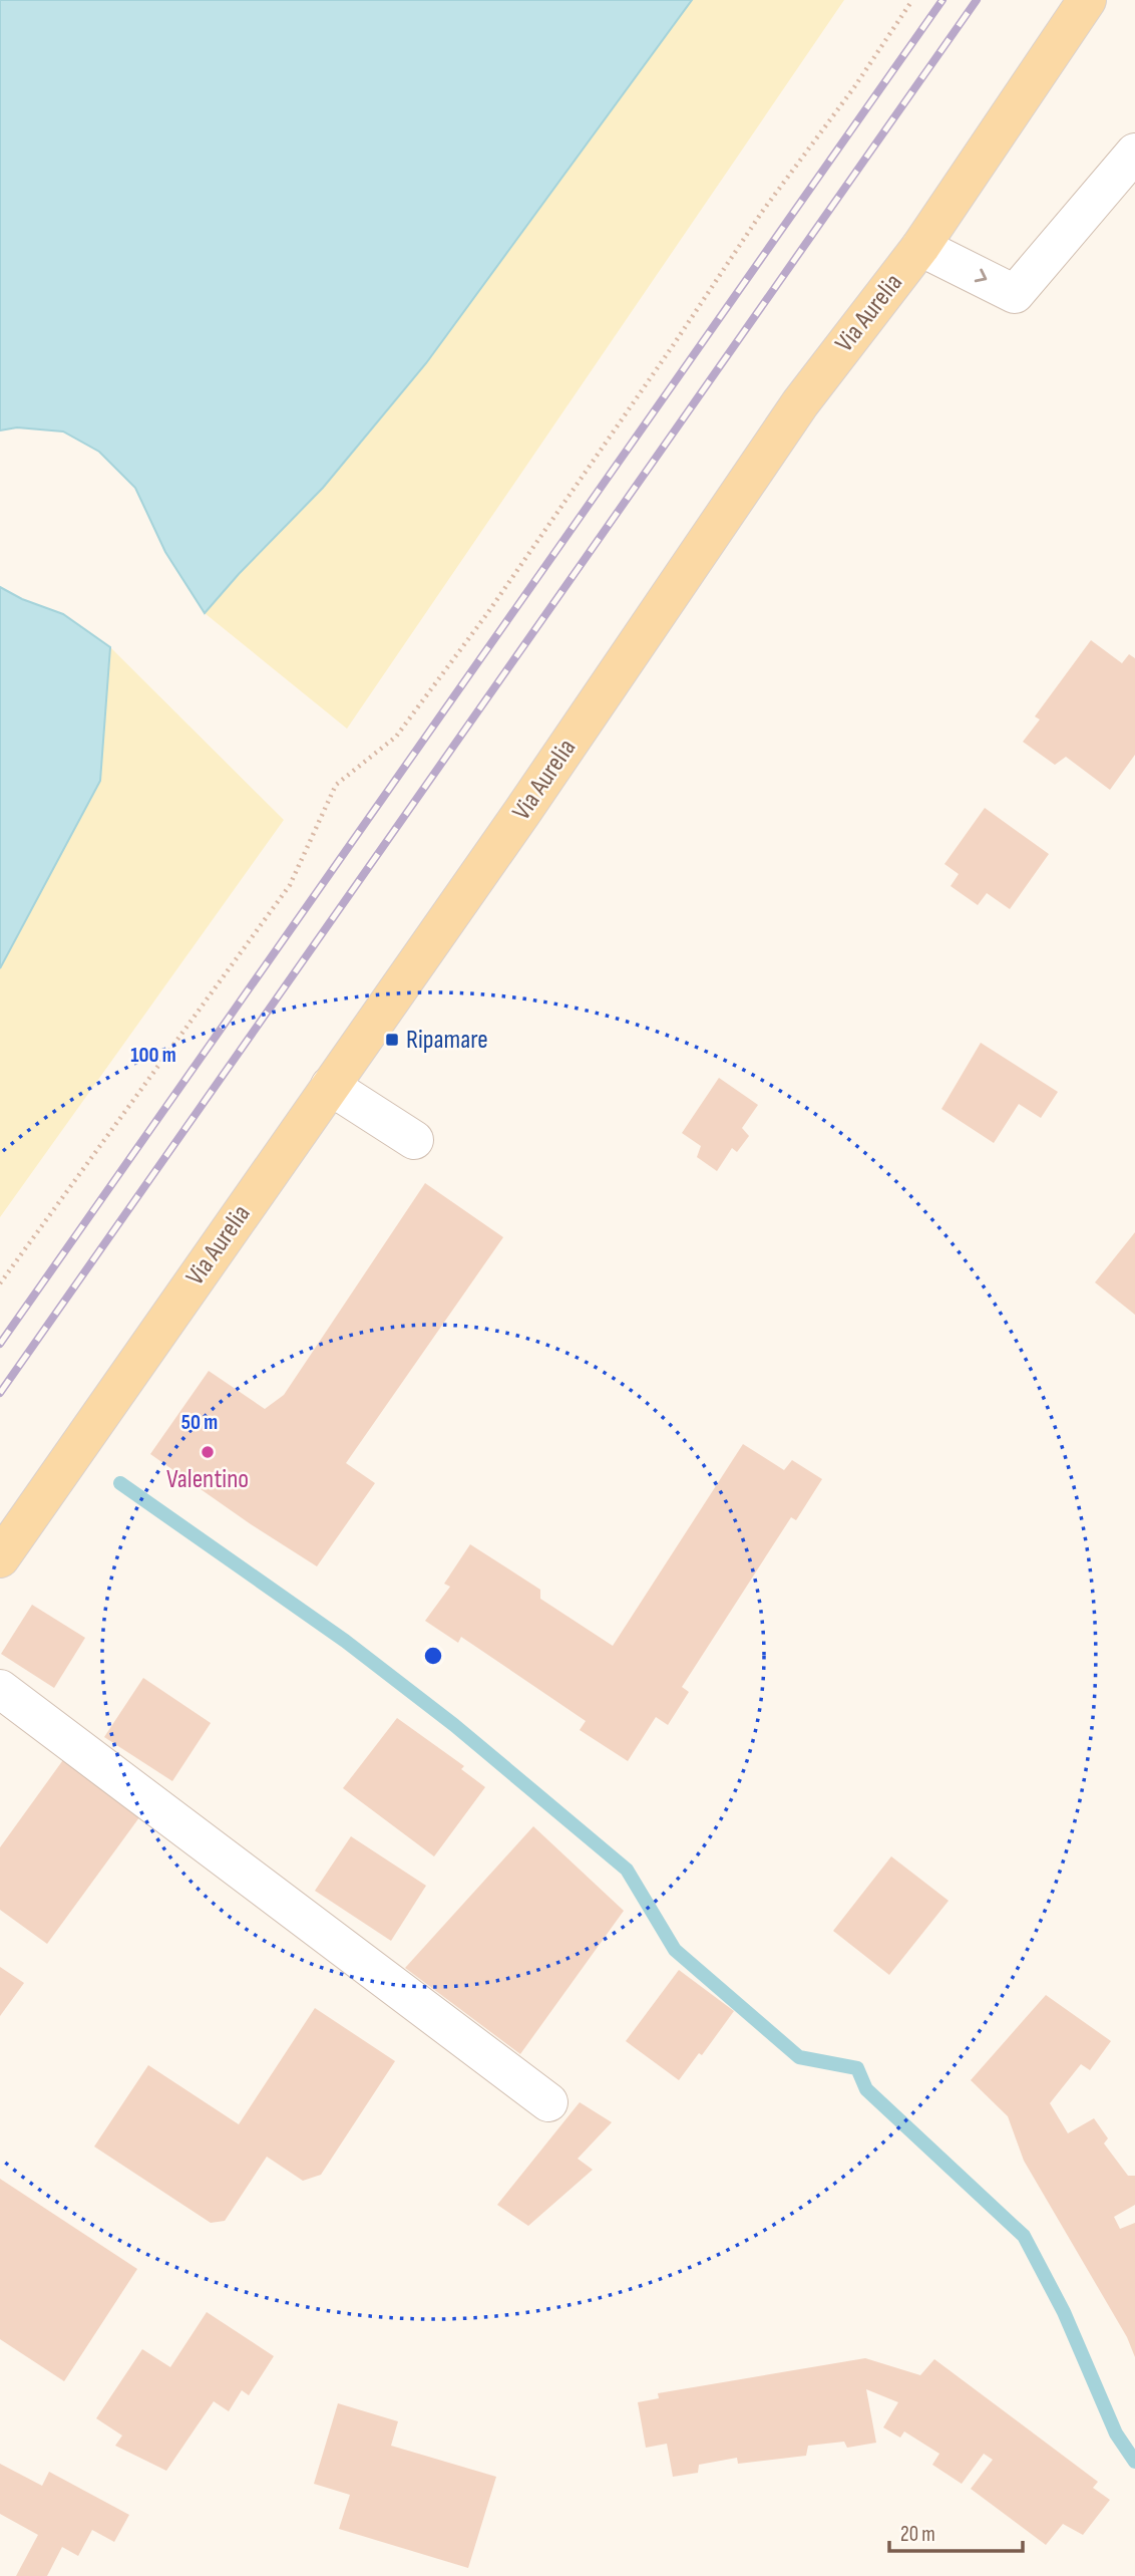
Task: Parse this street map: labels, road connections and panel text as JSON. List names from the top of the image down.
{
  "streets": {
    "main road": ["Via Aurelia"]
  },
  "places": {
    "transit": ["Ripamare"],
    "other": ["Valentino"]
  },
  "scale_bar": "20 m",
  "rings": ["100 m", "50 m"]
}
